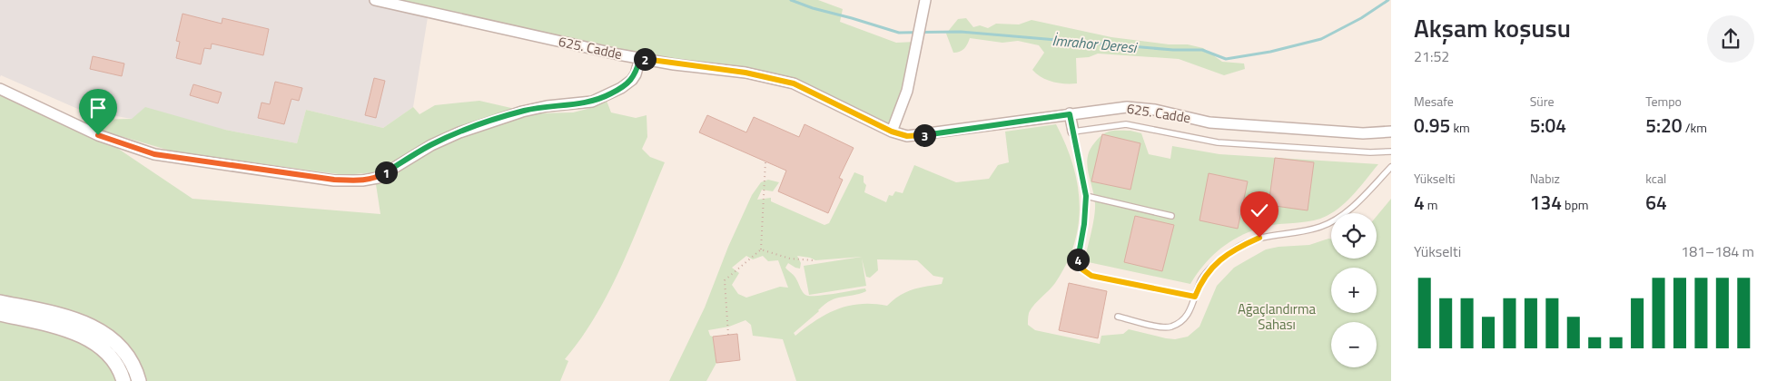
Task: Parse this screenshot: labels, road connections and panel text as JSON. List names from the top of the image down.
{
  "streets": {
    "street": ["625. Cadde"]
  },
  "water": ["İmrahor Deresi"],
  "parks": ["Ağaçlandırma Sahası"],
  "page": {
    "heading": ["Akşam koşusu", "21:52"],
    "pins": [
      "2",
      "3",
      "1",
      "4"
    ],
    "stats": [
      ["Mesafe", "0.95 km"],
      ["Süre", "5:04"],
      ["Tempo", "5:20 /km"],
      ["Yükselti", "4 m"],
      ["Nabız", "134 bpm"],
      ["kcal", "64"]
    ],
    "map_buttons": ["+", "−"],
    "chart": ["Yükselti", "181–184 m"]
  }
}
